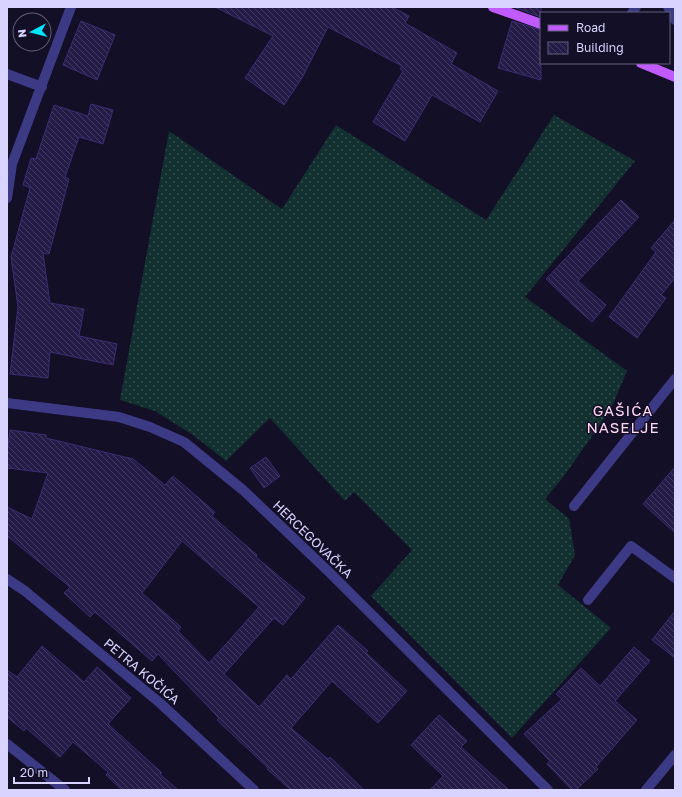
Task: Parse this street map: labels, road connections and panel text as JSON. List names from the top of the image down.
{
  "streets": {
    "street": ["HERCEGOVAČKA", "PETRA KOČIĆA"]
  },
  "districts": ["GAŠIĆA NASELJE"],
  "legend": ["Road", "Building"],
  "scale_bar": "20 m",
  "north": "left"
}
